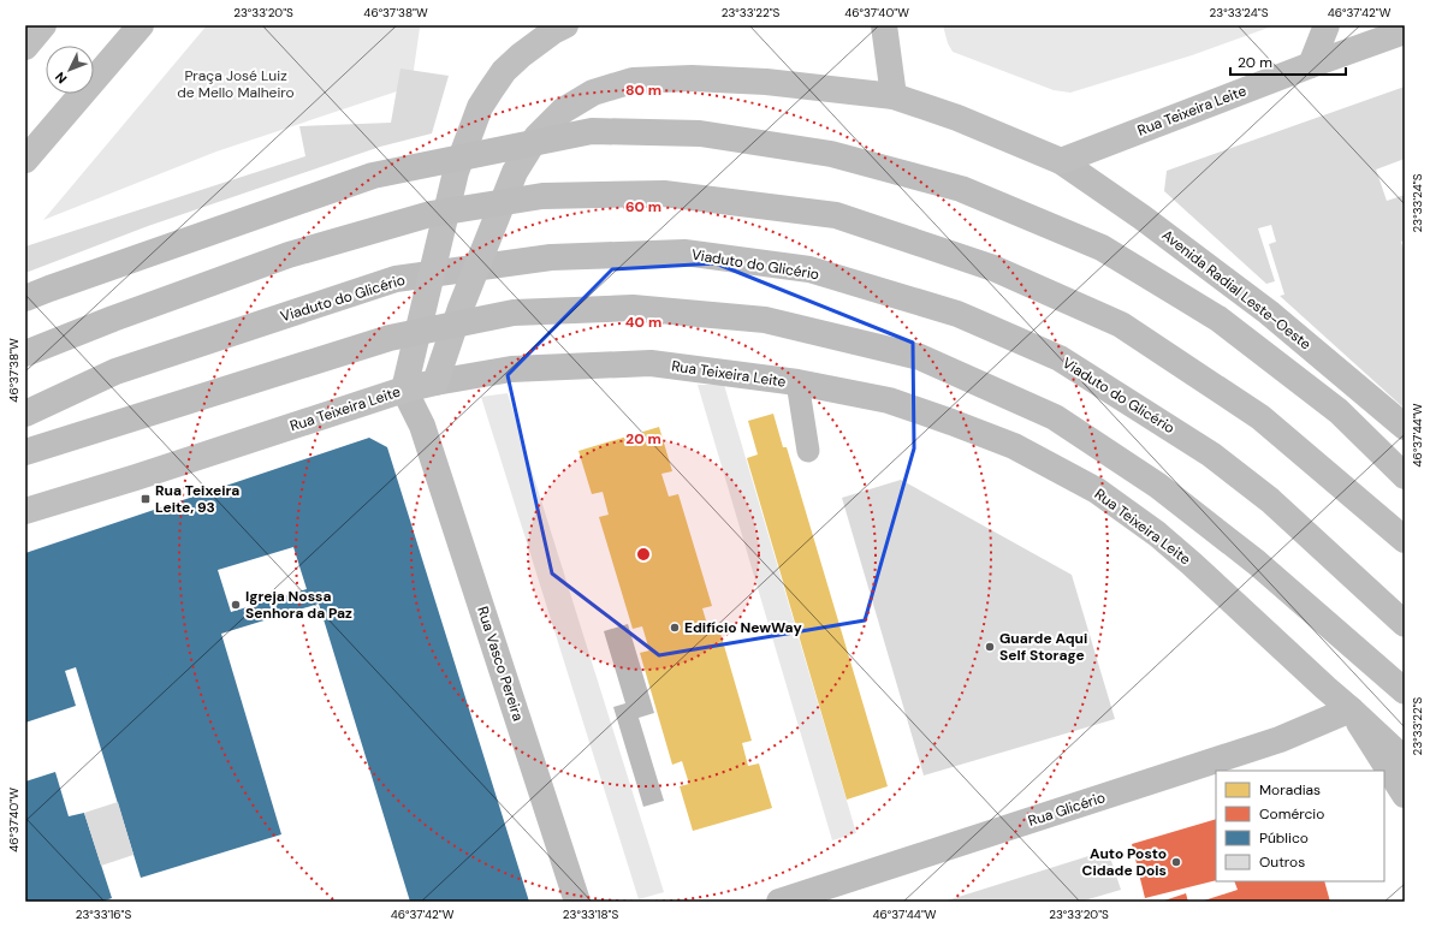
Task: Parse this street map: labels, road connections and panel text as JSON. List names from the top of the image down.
{
  "streets": {
    "main road": [
      "Rua Teixeira Leite",
      "Viaduto do Glicério",
      "Avenida Radial Leste-Oeste",
      "Rua Vasco Pereira",
      "Rua Glicério"
    ]
  },
  "crossings": [
    ["Rua Teixeira Leite", "Avenida Radial Leste-Oeste"],
    ["Rua Teixeira Leite", "Rua Vasco Pereira"],
    ["Rua Teixeira Leite", "Rua Glicério"]
  ],
  "parks": ["Praça José Luiz de Mello Malheiro"],
  "places": {
    "transit": ["Rua Teixeira Leite, 93"],
    "other": [
      "Igreja Nossa Senhora da Paz",
      "Edifício NewWay",
      "Guarde Aqui Self Storage",
      "Auto Posto Cidade Dois"
    ]
  },
  "legend": [
    "Moradias",
    "Comércio",
    "Público",
    "Outros"
  ],
  "scale_bar": "20 m",
  "north": "bottom left",
  "coordinates": [
    "23°33'20\"S",
    "46°37'38\"W",
    "23°33'22\"S",
    "46°37'40\"W",
    "23°33'24\"S",
    "46°37'42\"W",
    "46°37'44\"W",
    "23°33'16\"S",
    "23°33'18\"S"
  ],
  "rings": [
    "80 m",
    "60 m",
    "40 m",
    "20 m"
  ]
}
